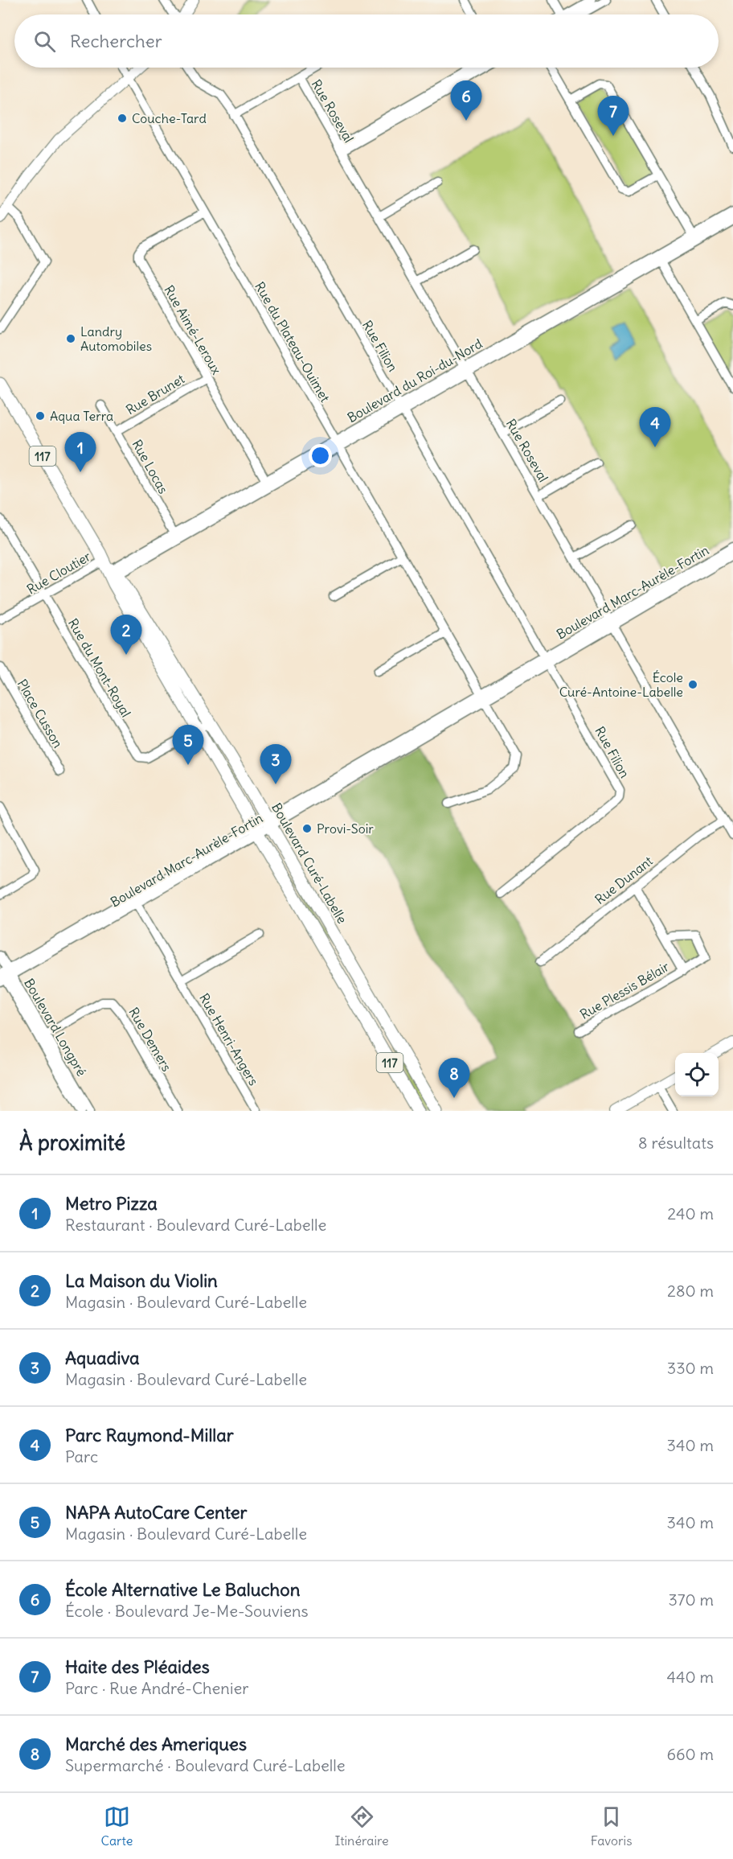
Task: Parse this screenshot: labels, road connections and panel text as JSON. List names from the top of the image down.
{
  "streets": {
    "main road": ["117", "Boulevard Curé-Labelle"],
    "street": [
      "Rue Roseval",
      "Rue Aimé-Leroux",
      "Rue du Plateau-Ouimet",
      "Rue Filion",
      "Boulevard du Roi-du-Nord",
      "Rue Brunet",
      "Rue Locas",
      "Rue Cloutier",
      "Boulevard Marc-Aurèle-Fortin",
      "Rue du Mont-Royal",
      "Place Cusson",
      "Rue Dunant",
      "Rue Plessis Bélair",
      "Boulevard Longpré",
      "Rue Demers",
      "Rue Henri-Angers"
    ]
  },
  "crossings": [
    ["Rue Roseval", "Boulevard du Roi-du-Nord"],
    ["Rue Roseval", "Boulevard Marc-Aurèle-Fortin"],
    ["Rue Roseval", "Rue Dunant"],
    ["Rue Aimé-Leroux", "Rue du Plateau-Ouimet"],
    ["Rue Aimé-Leroux", "Boulevard du Roi-du-Nord"],
    ["Rue Aimé-Leroux", "Rue Brunet"],
    ["Rue du Plateau-Ouimet", "Boulevard du Roi-du-Nord"],
    ["Rue du Plateau-Ouimet", "Boulevard Marc-Aurèle-Fortin"],
    ["Rue Filion", "Boulevard du Roi-du-Nord"],
    ["Rue Filion", "Boulevard Marc-Aurèle-Fortin"],
    ["Boulevard du Roi-du-Nord", "Rue Locas"],
    ["Boulevard du Roi-du-Nord", "Rue Cloutier"],
    ["Boulevard du Roi-du-Nord", "Boulevard Curé-Labelle"],
    ["Rue Brunet", "Rue Locas"],
    ["Rue Cloutier", "Rue du Mont-Royal"],
    ["Rue Cloutier", "Boulevard Curé-Labelle"],
    ["Boulevard Marc-Aurèle-Fortin", "Boulevard Curé-Labelle"],
    ["Boulevard Marc-Aurèle-Fortin", "Boulevard Longpré"],
    ["Boulevard Marc-Aurèle-Fortin", "Rue Henri-Angers"],
    ["Rue du Mont-Royal", "Boulevard Curé-Labelle"],
    ["Rue Dunant", "Rue Plessis Bélair"],
    ["Boulevard Longpré", "Rue Demers"]
  ],
  "places": [
    "Couche-Tard",
    "Landry Automobiles",
    "Aqua Terra",
    "École Curé-Antoine-Labelle",
    "Provi-Soir"
  ],
  "page": {
    "search": "Rechercher",
    "pins": [
      "6",
      "7",
      "4",
      "1",
      "2",
      "5",
      "3",
      "8"
    ],
    "heading": ["À proximité", "8 résultats"],
    "list": [
      {
        "mark": "1",
        "name": "Metro Pizza",
        "note": "Restaurant · Boulevard Curé-Labelle",
        "value": "240 m"
      },
      {
        "mark": "2",
        "name": "La Maison du Violin",
        "note": "Magasin · Boulevard Curé-Labelle",
        "value": "280 m"
      },
      {
        "mark": "3",
        "name": "Aquadiva",
        "note": "Magasin · Boulevard Curé-Labelle",
        "value": "330 m"
      },
      {
        "mark": "4",
        "name": "Parc Raymond-Millar",
        "note": "Parc",
        "value": "340 m"
      },
      {
        "mark": "5",
        "name": "NAPA AutoCare Center",
        "note": "Magasin · Boulevard Curé-Labelle",
        "value": "340 m"
      },
      {
        "mark": "6",
        "name": "École Alternative Le Baluchon",
        "note": "École · Boulevard Je-Me-Souviens",
        "value": "370 m"
      },
      {
        "mark": "7",
        "name": "Haite des Pléaides",
        "note": "Parc · Rue André-Chenier",
        "value": "440 m"
      },
      {
        "mark": "8",
        "name": "Marché des Ameriques",
        "note": "Supermarché · Boulevard Curé-Labelle",
        "value": "660 m"
      }
    ],
    "nav": ["Carte", "Itinéraire", "Favoris"]
  }
}
